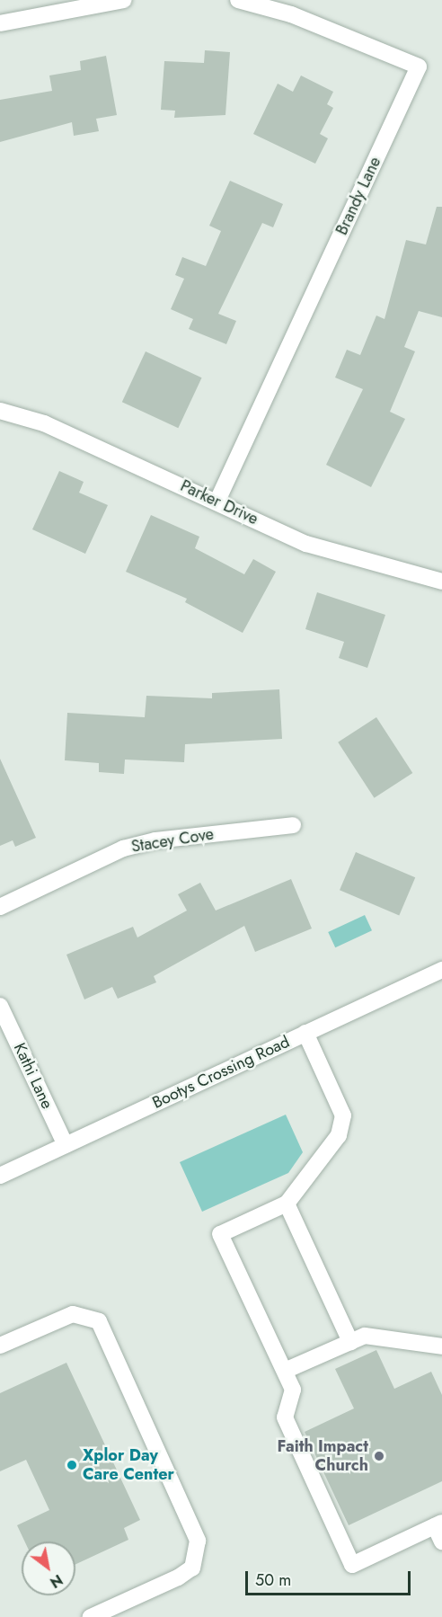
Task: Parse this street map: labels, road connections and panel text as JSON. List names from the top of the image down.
{
  "streets": {
    "street": [
      "Brandy Lane",
      "Parker Drive",
      "Stacey Cove",
      "Bootys Crossing Road",
      "Kathi Lane"
    ]
  },
  "crossings": [
    ["Brandy Lane", "Parker Drive"],
    ["Bootys Crossing Road", "Kathi Lane"]
  ],
  "places": ["Faith Impact Church", "Xplor Day Care Center"],
  "scale_bar": "50 m",
  "north": "bottom right"
}
